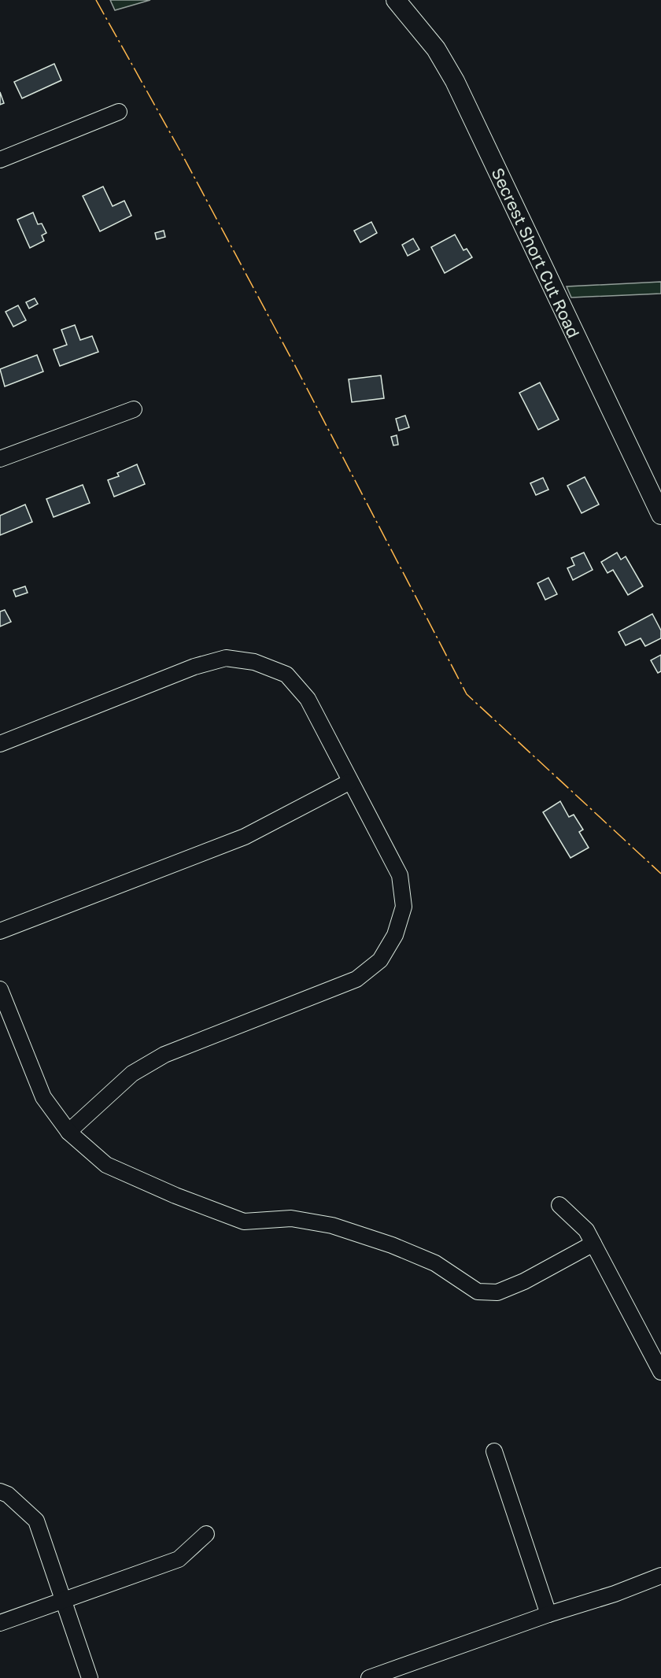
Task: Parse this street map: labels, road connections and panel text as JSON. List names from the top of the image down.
{
  "streets": {
    "main road": ["Secrest Short Cut Road"]
  }
}
